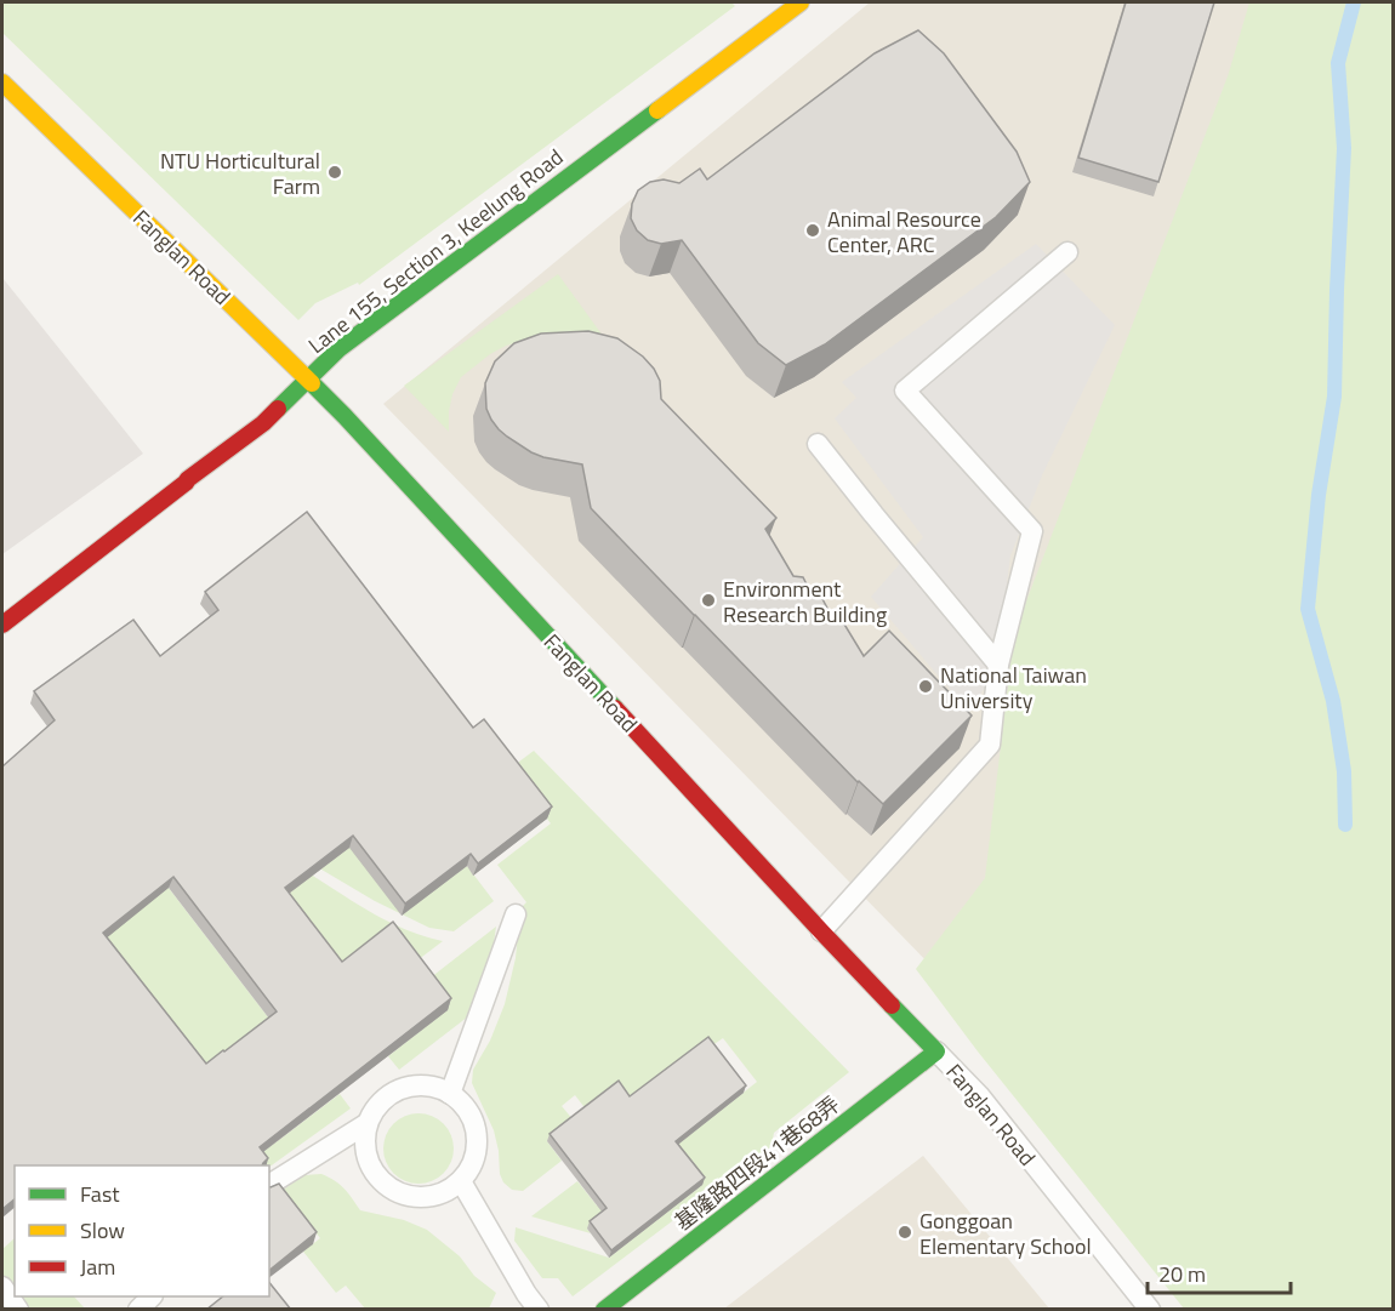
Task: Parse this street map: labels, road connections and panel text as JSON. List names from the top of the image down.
{
  "streets": {
    "street": ["Lane 155, Section 3, Keelung Road", "Fanglan Road", "基隆路四段41巷68弄"]
  },
  "crossings": [
    ["Lane 155, Section 3, Keelung Road", "Fanglan Road"],
    ["Fanglan Road", "基隆路四段41巷68弄"]
  ],
  "places": [
    "NTU Horticultural Farm",
    "Animal Resource Center, ARC",
    "Environment Research Building",
    "National Taiwan University",
    "Gonggoan Elementary School"
  ],
  "legend": ["Fast", "Slow", "Jam"],
  "scale_bar": "20 m"
}
